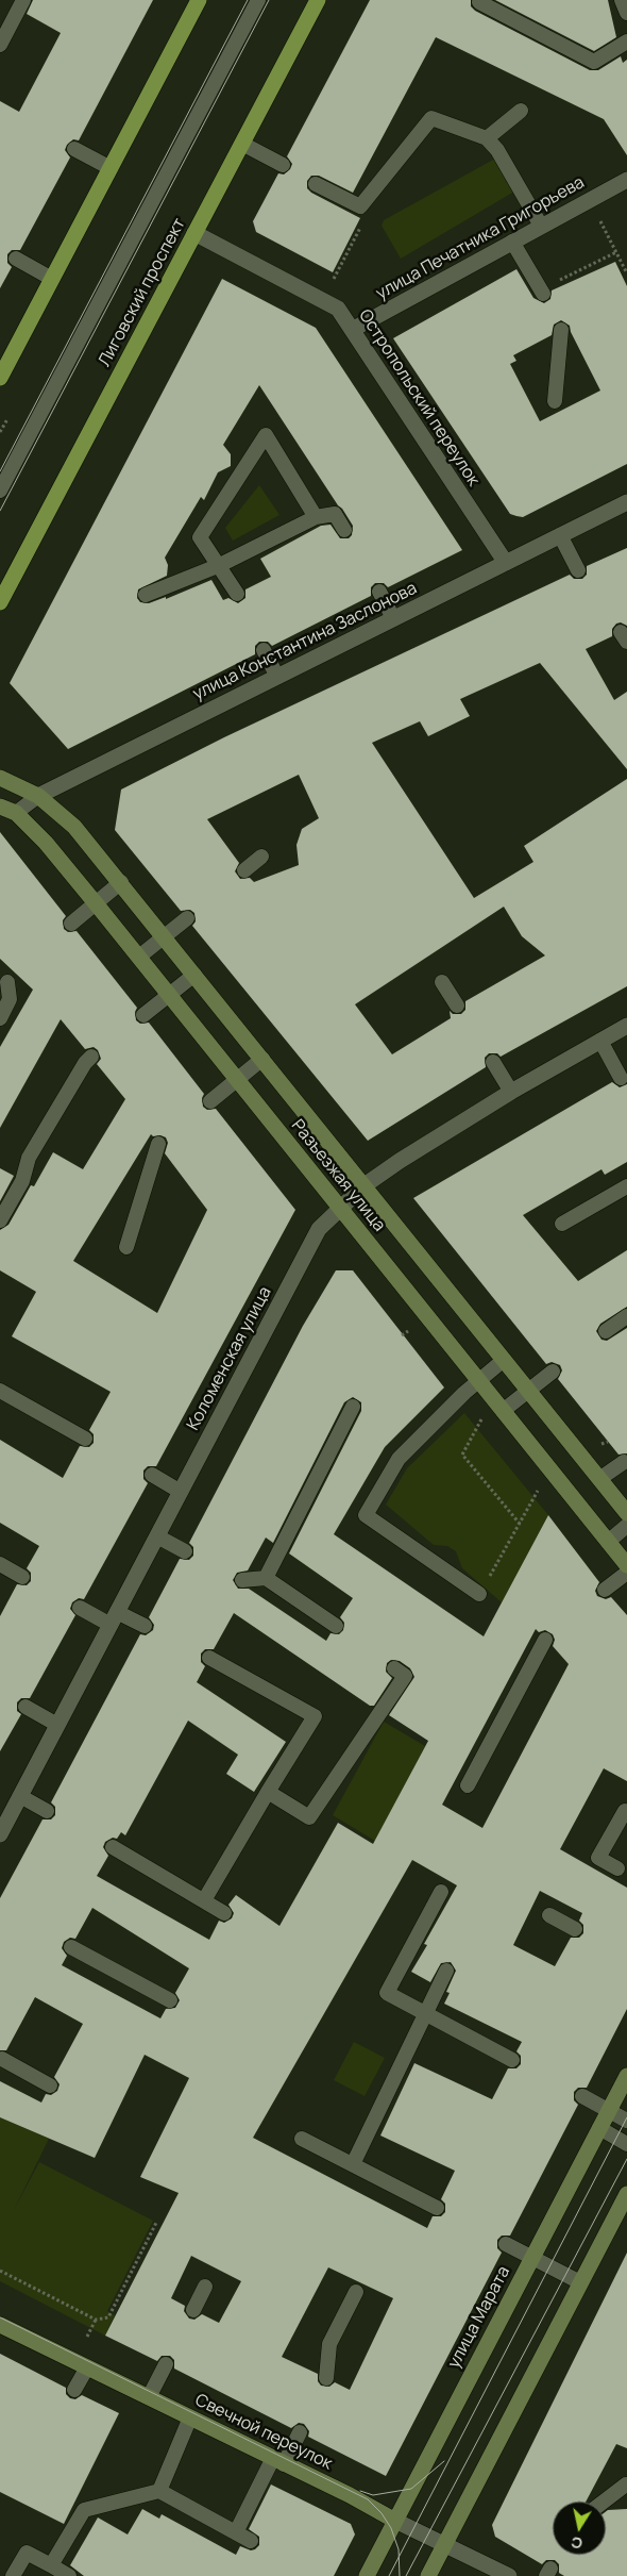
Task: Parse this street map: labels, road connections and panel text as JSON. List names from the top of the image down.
{
  "streets": {
    "main road": ["Лиговский проспект"],
    "street": [
      "улица Печатника Григорьева",
      "Остропольский переулок",
      "улица Константина Заслонова",
      "Разъезжая улица",
      "Коломенская улица",
      "улица Марата",
      "Свечной переулок"
    ]
  },
  "crossings": [
    ["улица Печатника Григорьева", "Остропольский переулок"],
    ["Лиговский проспект", "Остропольский переулок"],
    ["Остропольский переулок", "улица Константина Заслонова"],
    ["улица Константина Заслонова", "Разъезжая улица"],
    ["Разъезжая улица", "Коломенская улица"],
    ["улица Марата", "Свечной переулок"]
  ],
  "north": "bottom"
}
